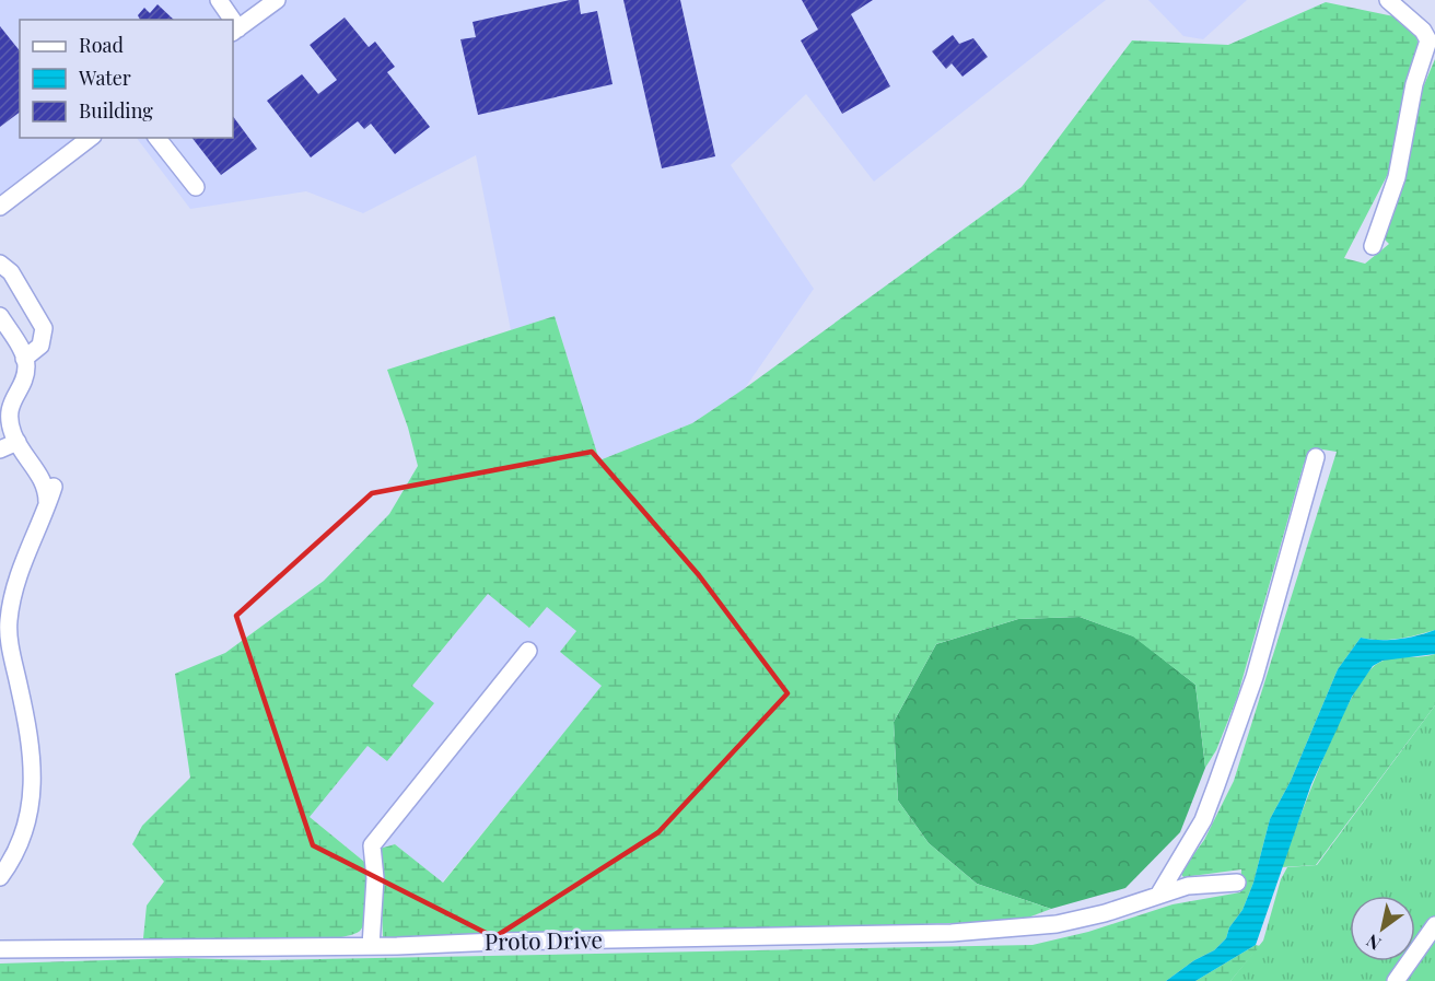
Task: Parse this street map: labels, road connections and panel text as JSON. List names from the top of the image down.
{
  "streets": {
    "street": ["Proto Drive"]
  },
  "legend": ["Road", "Water", "Building"],
  "north": "bottom left"
}
